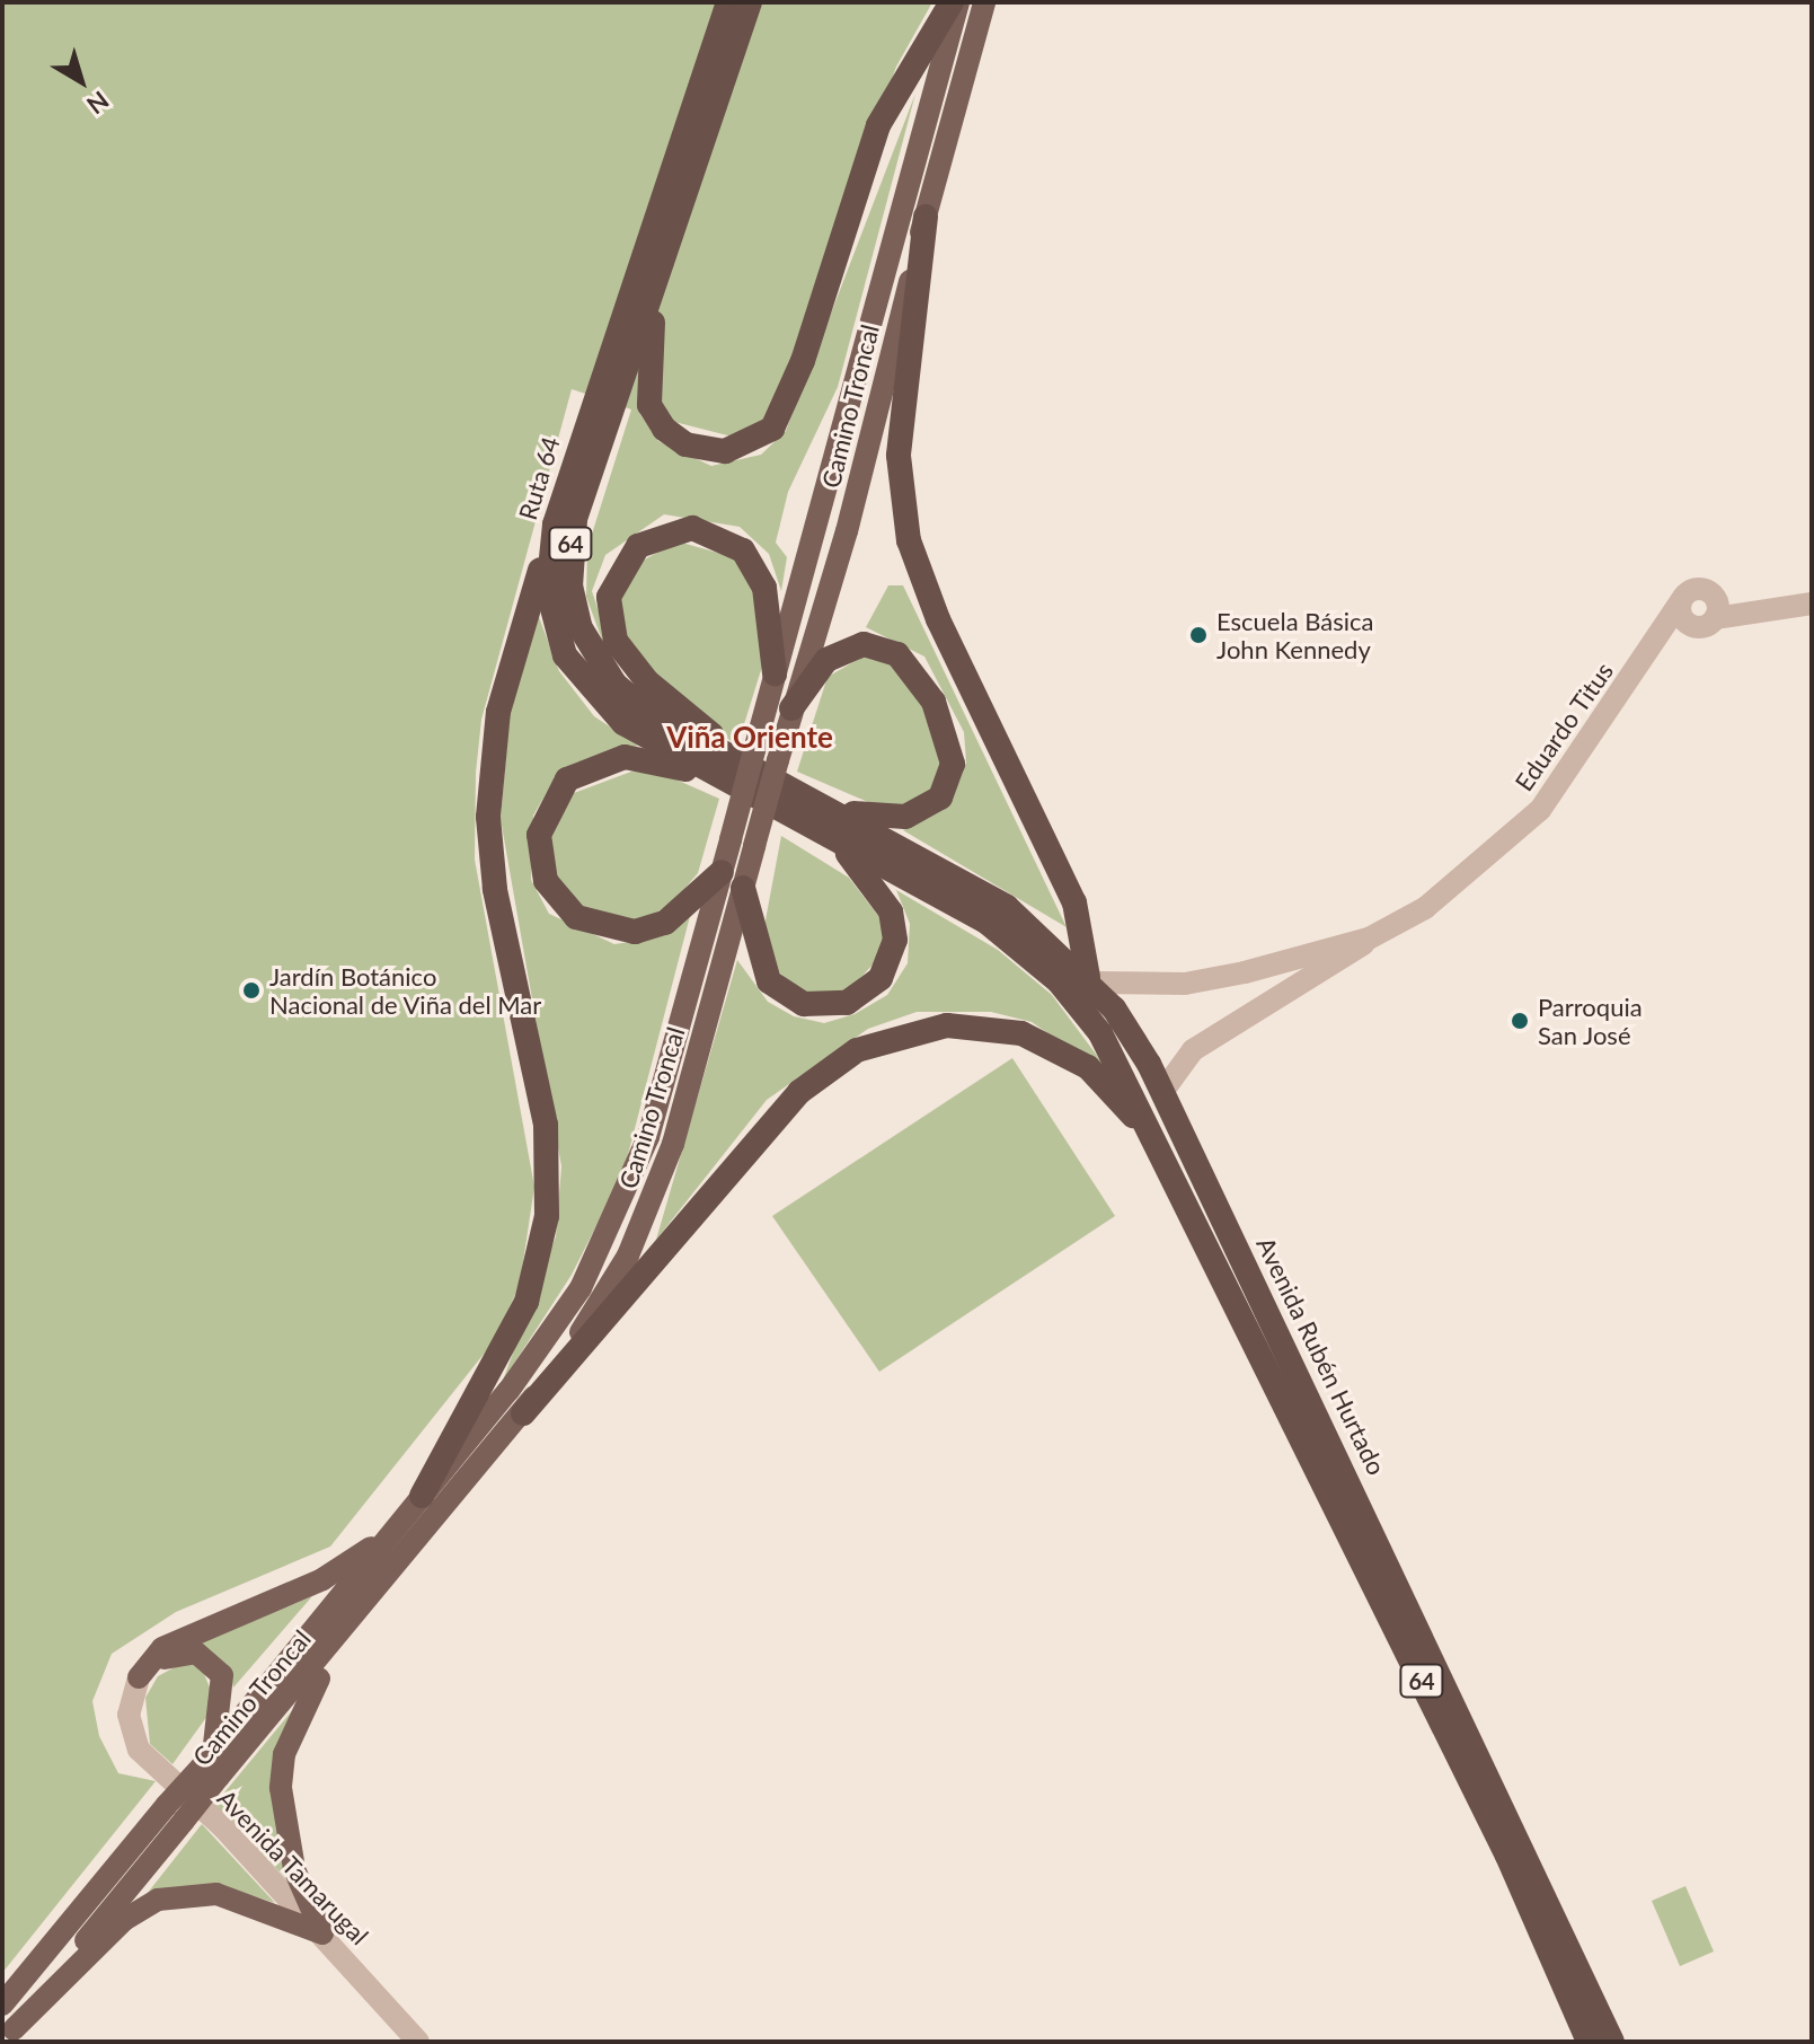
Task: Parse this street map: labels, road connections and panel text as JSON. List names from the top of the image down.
{
  "streets": {
    "highway": ["Ruta 64", "64", "Avenida Rubén Hurtado"],
    "main road": ["Camino Troncal"],
    "street": ["Eduardo Titus", "Avenida Tamarugal"]
  },
  "crossings": [
    ["Camino Troncal", "Ruta 64"],
    ["Ruta 64", "64"],
    ["Ruta 64", "Avenida Rubén Hurtado"],
    ["Eduardo Titus", "Avenida Rubén Hurtado"]
  ],
  "districts": ["Viña Oriente"],
  "places": ["Escuela Básica John Kennedy", "Jardín Botánico Nacional de Viña del Mar", "Parroquia San José"],
  "north": "bottom right"
}
